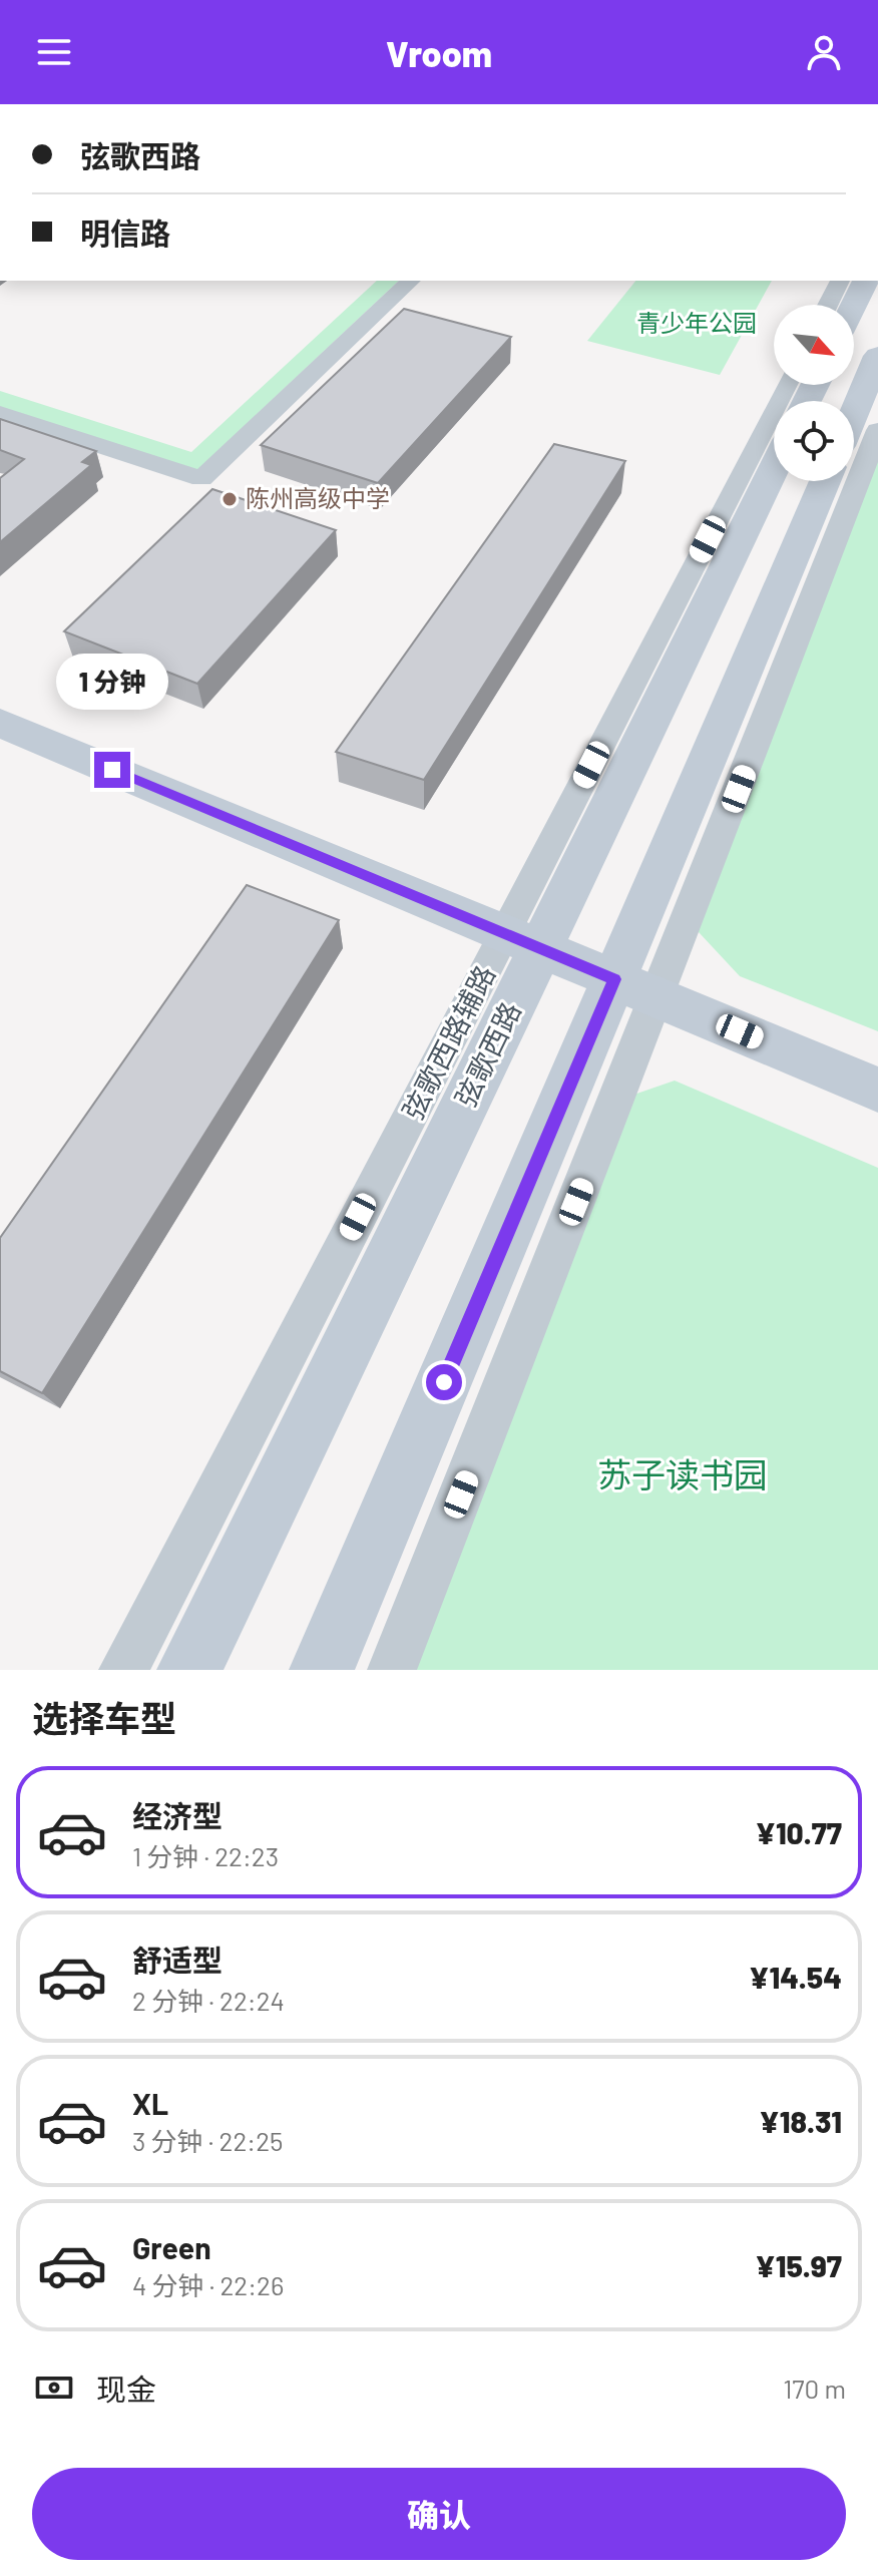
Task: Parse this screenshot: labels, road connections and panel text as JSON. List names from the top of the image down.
{
  "streets": {
    "main road": ["弦歌西路"],
    "street": ["弦歌西路辅路"]
  },
  "crossings": [
    ["弦歌西路辅路", "弦歌西路"]
  ],
  "parks": ["青少年公园", "苏子读书园"],
  "places": ["陈州高级中学"],
  "north": "bottom right",
  "page": {
    "header": "Vroom",
    "banner": ["弦歌西路", "明信路"],
    "bubble": "1 分钟",
    "heading": "选择车型",
    "list": [
      {
        "name": "经济型",
        "note": "1 分钟 · 22:23",
        "value": "¥10.77"
      },
      {
        "name": "舒适型",
        "note": "2 分钟 · 22:24",
        "value": "¥14.54"
      },
      {
        "name": "XL",
        "note": "3 分钟 · 22:25",
        "value": "¥18.31"
      },
      {
        "name": "Green",
        "note": "4 分钟 · 22:26",
        "value": "¥15.97"
      }
    ],
    "pay": ["现金", "170 m"],
    "buttons": "确认"
  }
}
